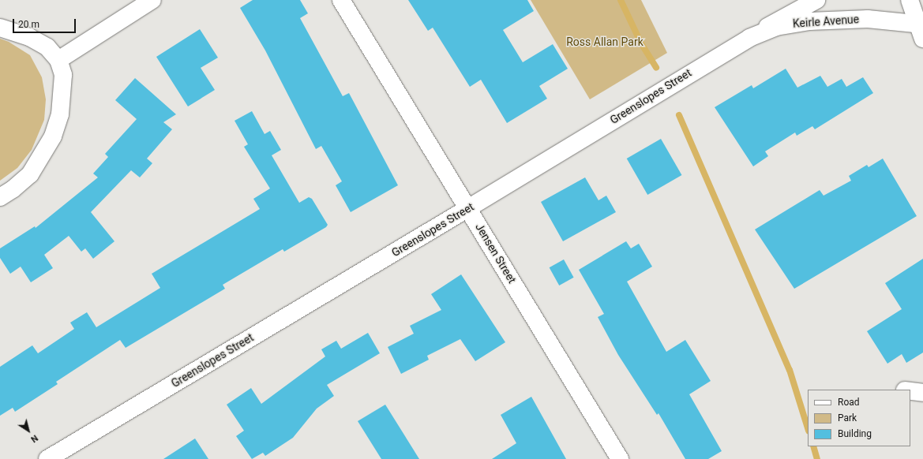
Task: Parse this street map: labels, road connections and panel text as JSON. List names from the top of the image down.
{
  "streets": {
    "street": ["Keirle Avenue", "Greenslopes Street", "Jensen Street"]
  },
  "crossings": [
    ["Keirle Avenue", "Greenslopes Street"],
    ["Greenslopes Street", "Jensen Street"]
  ],
  "parks": ["Ross Allan Park"],
  "legend": ["Road", "Park", "Building"],
  "scale_bar": "20 m",
  "north": "bottom right"
}
